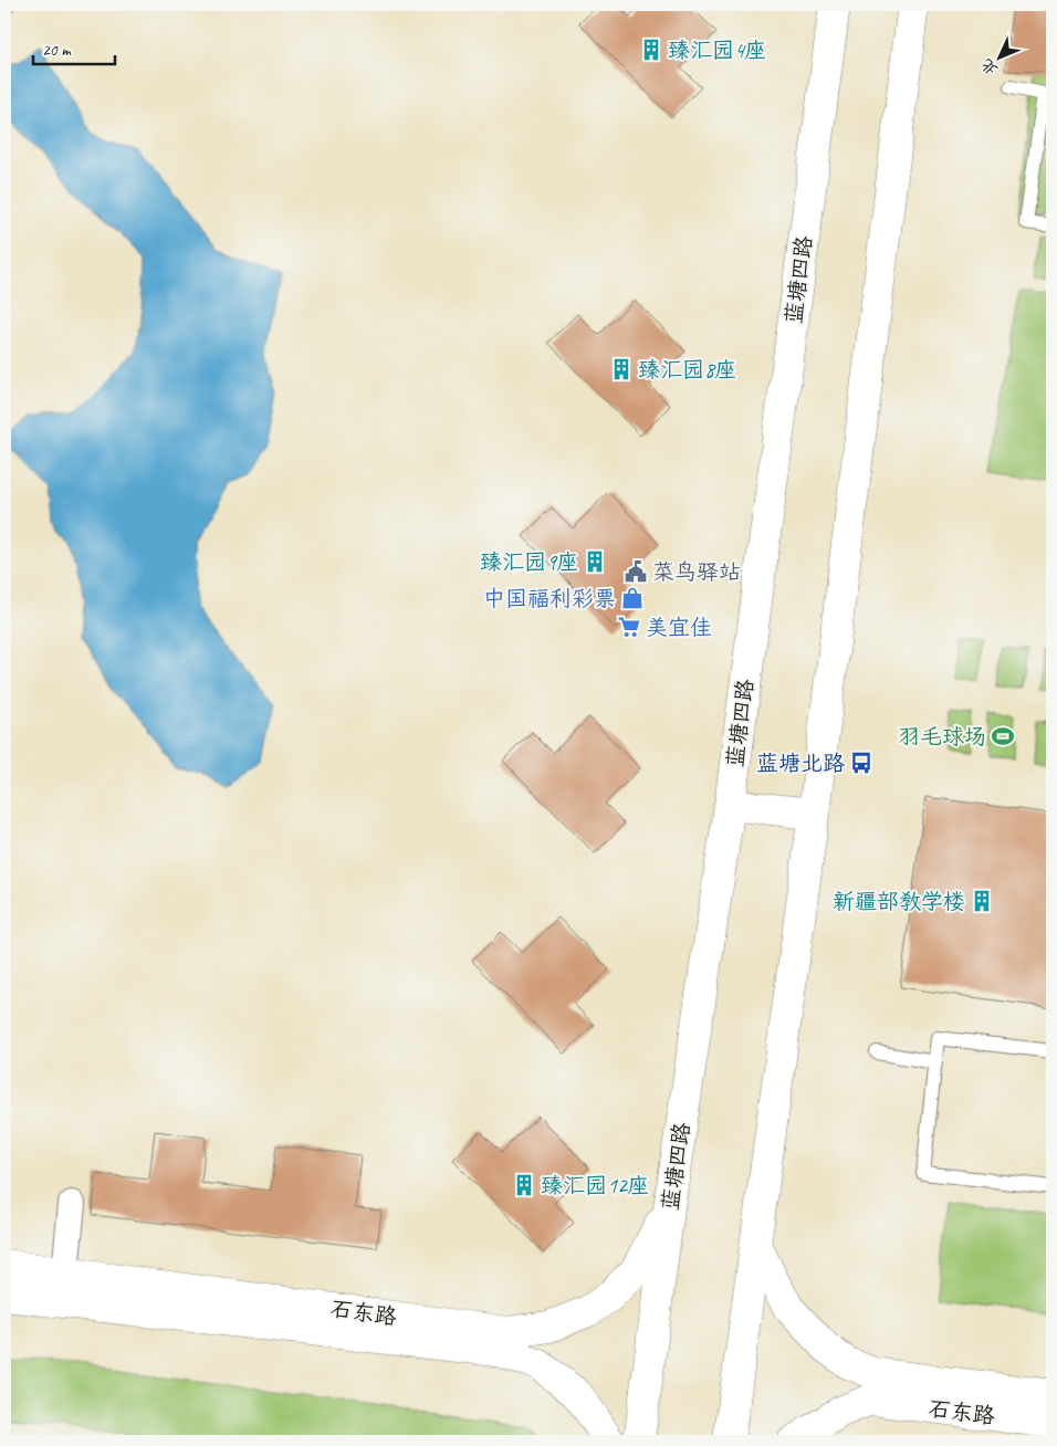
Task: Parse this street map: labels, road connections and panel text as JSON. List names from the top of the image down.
{
  "streets": {
    "main road": ["蓝塘四路", "石东路"]
  },
  "crossings": [
    ["蓝塘四路", "石东路"]
  ],
  "places": {
    "building": [
      "臻汇园4座",
      "臻汇园8座",
      "臻汇园9座",
      "新疆部教学楼",
      "臻汇园12座"
    ],
    "public building": ["菜鸟驿站"],
    "shop": ["中国福利彩票"],
    "supermarket": ["美宜佳"],
    "sports": ["羽毛球场"],
    "bus stop": ["蓝塘北路"]
  },
  "scale_bar": "20 m",
  "north": "bottom left"
}
